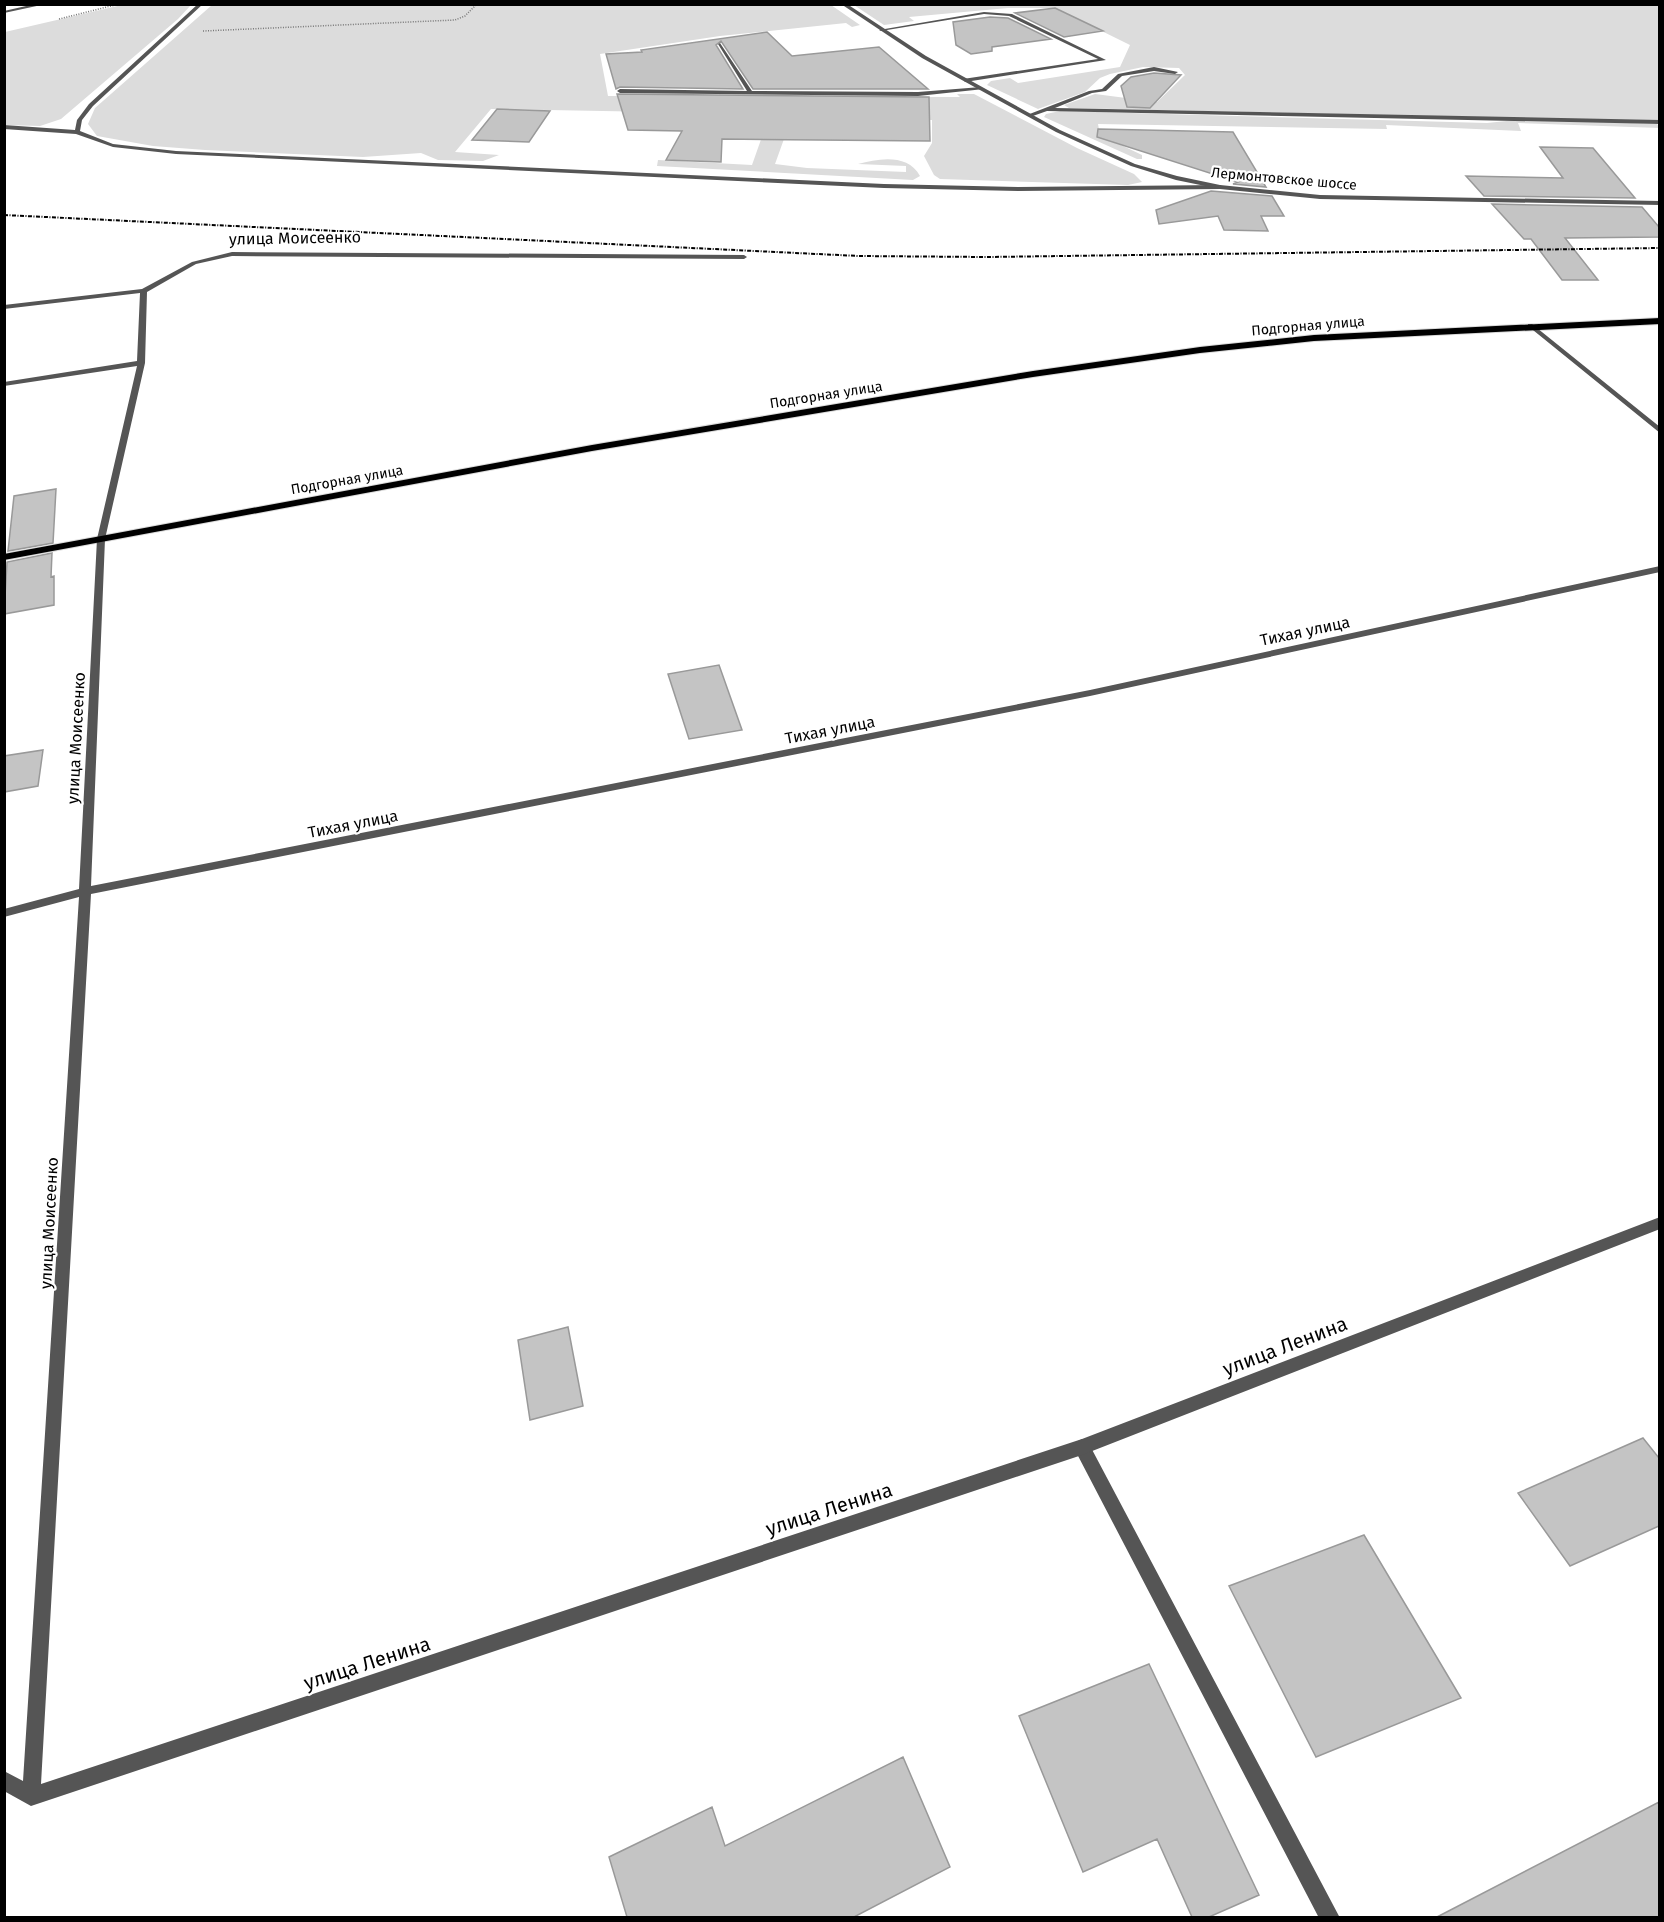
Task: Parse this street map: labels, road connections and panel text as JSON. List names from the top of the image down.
{
  "streets": {
    "main road": ["Подгорная улица"],
    "street": [
      "Лермонтовское шоссе",
      "улица Моисеенко",
      "Тихая улица",
      "улица Ленина"
    ]
  },
  "crossings": [
    ["улица Моисеенко", "Подгорная улица"],
    ["улица Моисеенко", "Тихая улица"],
    ["улица Моисеенко", "улица Ленина"]
  ]
}
